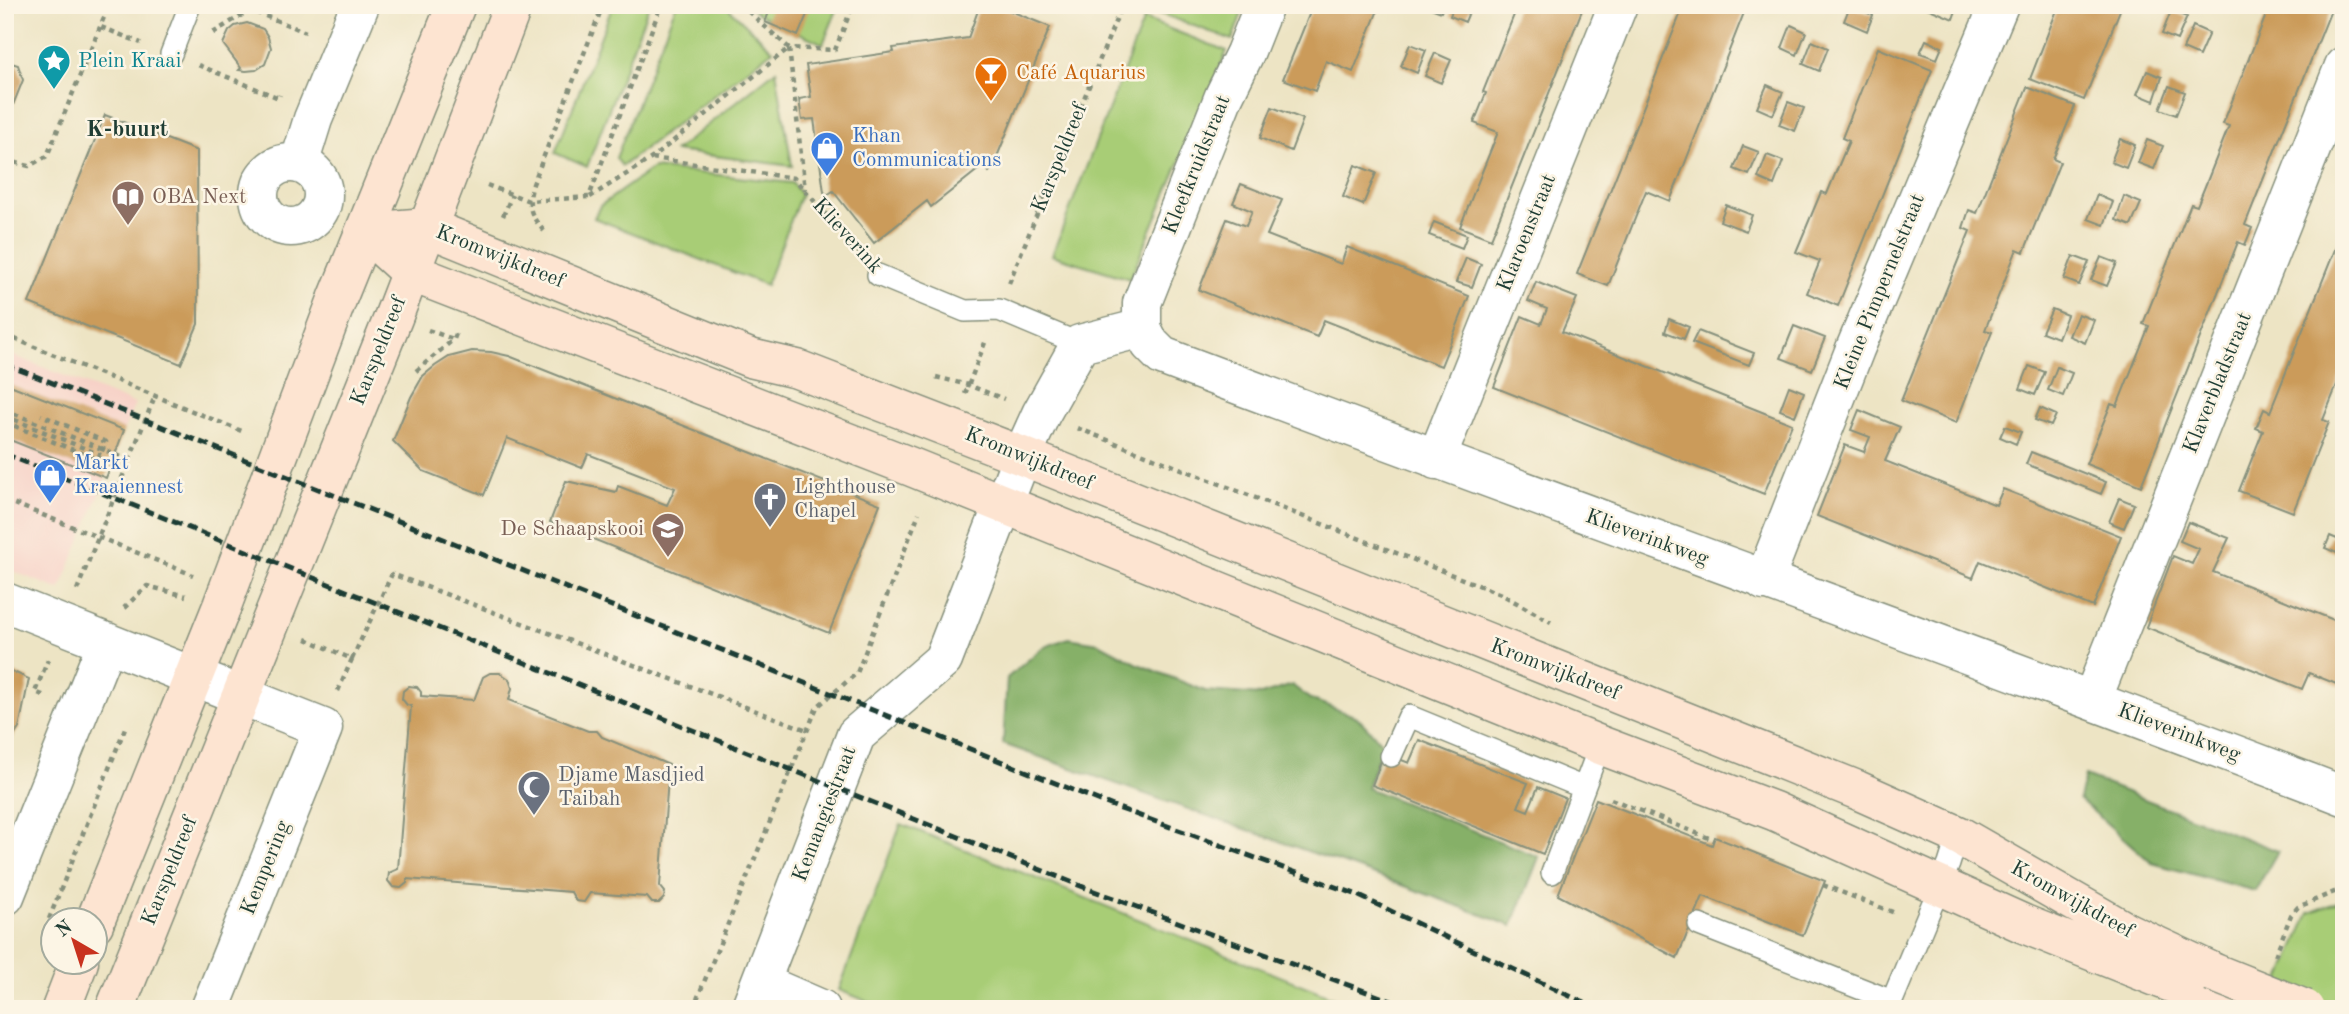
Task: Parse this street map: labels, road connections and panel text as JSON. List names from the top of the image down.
{
  "streets": {
    "main road": ["Karspeldreef", "Kromwijkdreef"],
    "street": [
      "Kleefkruidstraat",
      "Klaroenstraat",
      "Kleine Pimpernelstraat",
      "Klaverbladstraat",
      "Klieverinkweg",
      "Kemangiestraat",
      "Kempering"
    ],
    "lane": ["Klieverink"]
  },
  "crossings": [
    ["Karspeldreef", "Klieverink"],
    ["Karspeldreef", "Kromwijkdreef"],
    ["Karspeldreef", "Kempering"],
    ["Kleefkruidstraat", "Klieverinkweg"],
    ["Klaroenstraat", "Klieverinkweg"],
    ["Kromwijkdreef", "Kemangiestraat"],
    ["Kleine Pimpernelstraat", "Klieverinkweg"],
    ["Klaverbladstraat", "Klieverinkweg"]
  ],
  "districts": ["K-buurt"],
  "places": {
    "place": ["Plein Kraai"],
    "bar": ["Café Aquarius"],
    "shop": ["Khan Communications", "Markt Kraaiennest"],
    "library": ["OBA Next"],
    "church": ["Lighthouse Chapel"],
    "school or university": ["De Schaapskooi"],
    "mosque": ["Djame Masdjied Taibah"]
  },
  "north": "top left"
}
